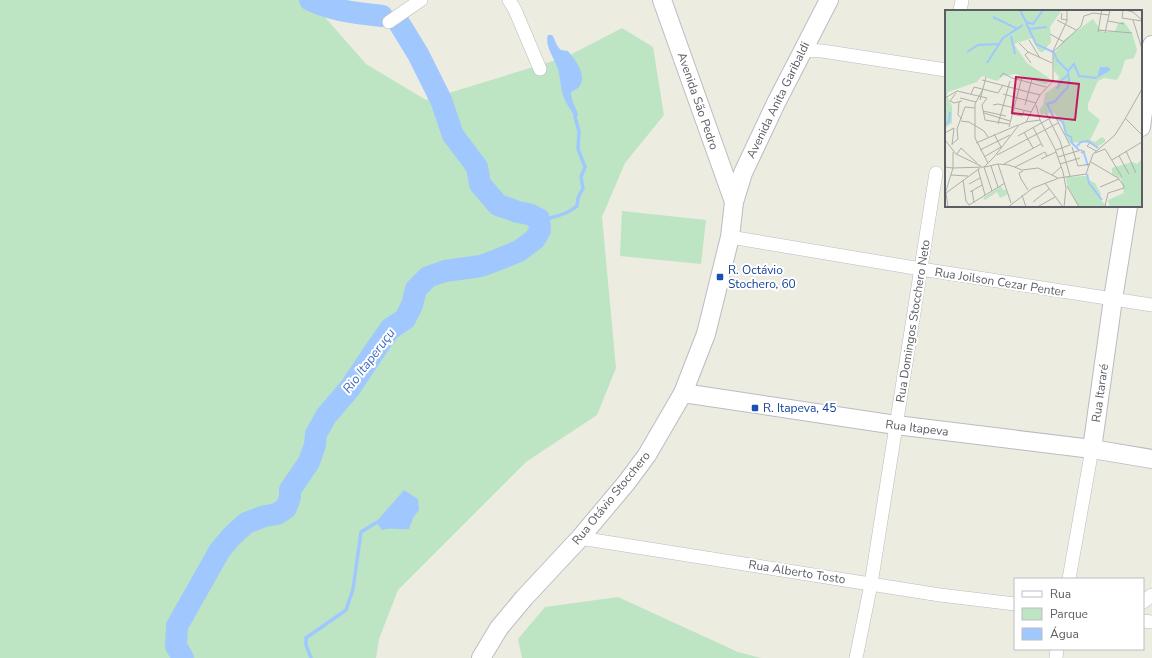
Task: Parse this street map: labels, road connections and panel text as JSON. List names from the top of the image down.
{
  "streets": {
    "street": [
      "Avenida Anita Garibaldi",
      "Avenida São Pedro",
      "Rua Joilson Cezar Penter",
      "Rua Domingos Stocchero Neto",
      "Rua Itararé",
      "Rua Itapeva",
      "Rua Otávio Stocchero",
      "Rua Alberto Tosto"
    ]
  },
  "crossings": [
    ["Avenida Anita Garibaldi", "Avenida São Pedro"],
    ["Avenida Anita Garibaldi", "Rua Otávio Stocchero"],
    ["Avenida São Pedro", "Rua Otávio Stocchero"],
    ["Rua Joilson Cezar Penter", "Rua Domingos Stocchero Neto"],
    ["Rua Joilson Cezar Penter", "Rua Itararé"],
    ["Rua Joilson Cezar Penter", "Rua Otávio Stocchero"],
    ["Rua Domingos Stocchero Neto", "Rua Itapeva"],
    ["Rua Domingos Stocchero Neto", "Rua Alberto Tosto"],
    ["Rua Itararé", "Rua Itapeva"],
    ["Rua Itapeva", "Rua Otávio Stocchero"],
    ["Rua Otávio Stocchero", "Rua Alberto Tosto"]
  ],
  "water": ["Rio Itaperuçu"],
  "places": {
    "transit": ["R. Octávio Stochero, 60", "R. Itapeva, 45"]
  },
  "legend": ["Rua", "Parque", "Água"]
}
